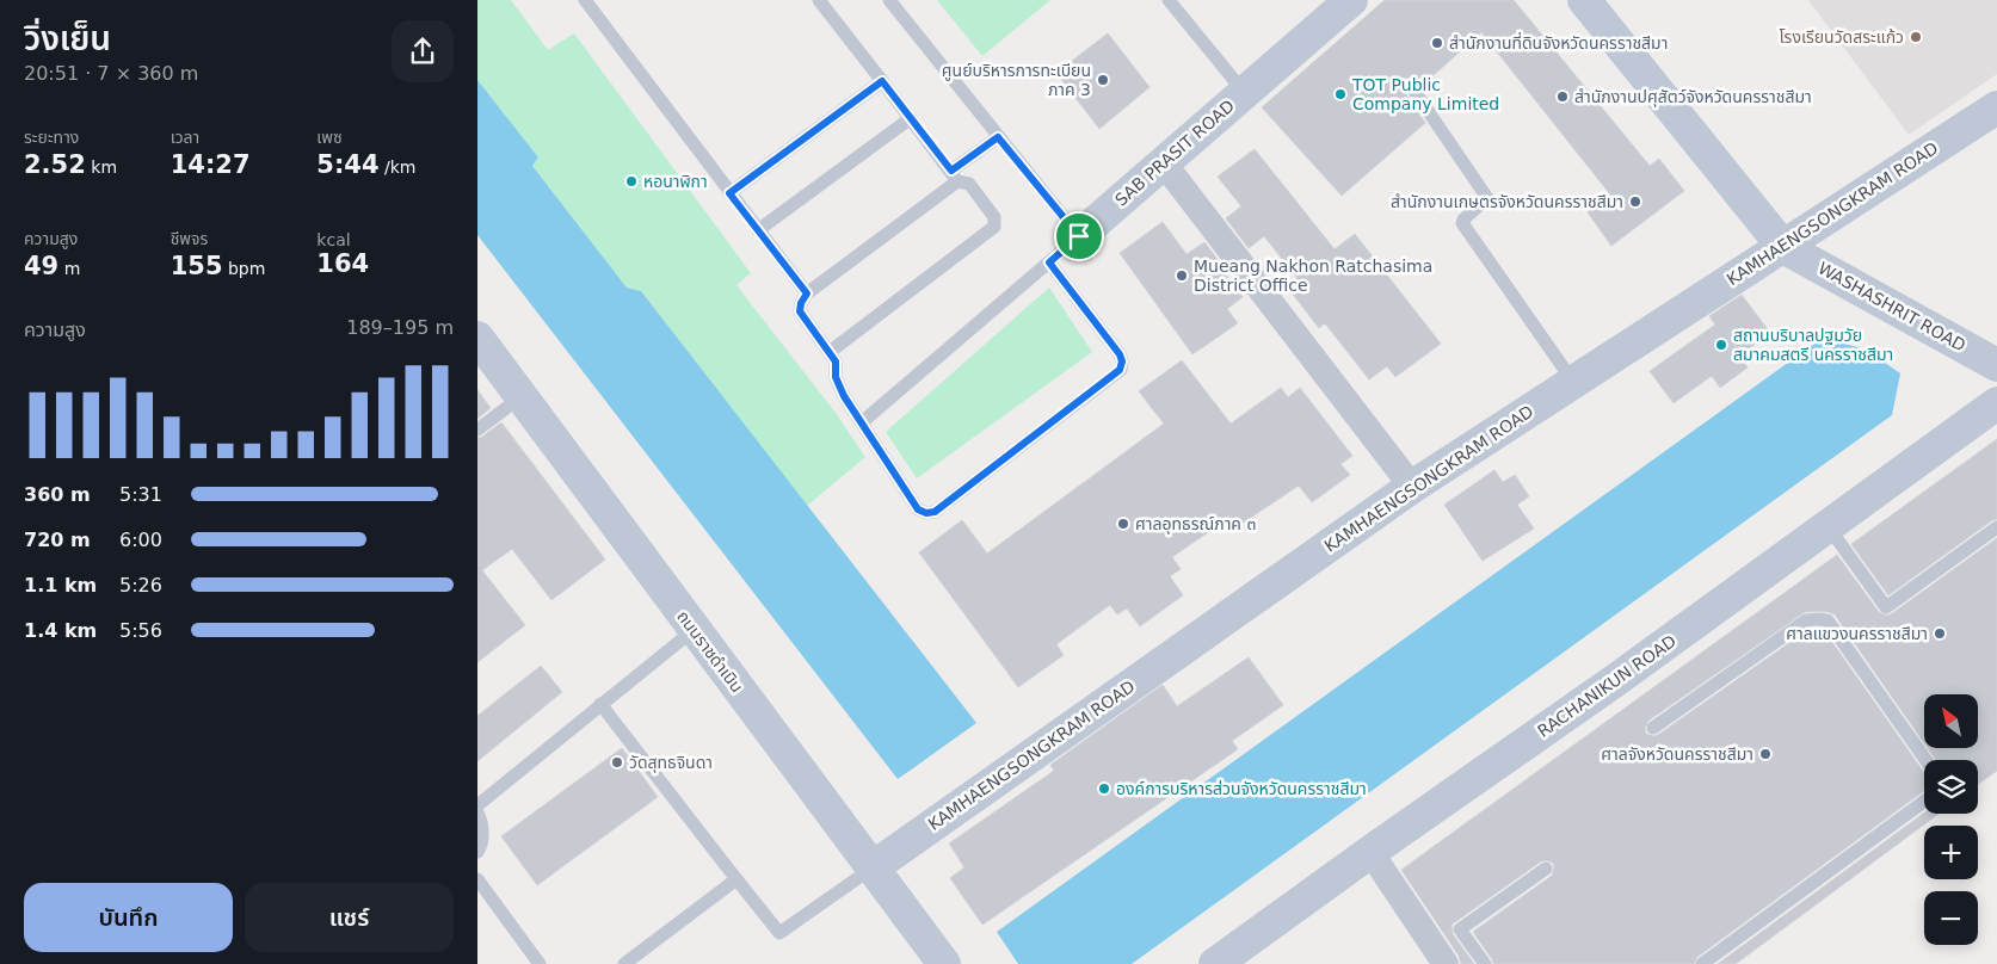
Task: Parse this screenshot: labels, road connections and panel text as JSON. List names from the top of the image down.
{
  "streets": {
    "street": [
      "SAB PRASIT ROAD",
      "KAMHAENGSONGKRAM ROAD",
      "WASHASHRIT ROAD",
      "ถนนราชดำเนิน",
      "RACHANIKUN ROAD"
    ]
  },
  "crossings": [
    ["KAMHAENGSONGKRAM ROAD", "WASHASHRIT ROAD"],
    ["KAMHAENGSONGKRAM ROAD", "ถนนราชดำเนิน"]
  ],
  "places": [
    "โรงเรียนวัดสระแก้ว",
    "สำนักงานที่ดินจังหวัดนครราชสีมา",
    "ศูนย์บริหารการทะเบียน ภาค 3",
    "TOT Public Company Limited",
    "สำนักงานปศุสัตว์จังหวัดนครราชสีมา",
    "หอนาฬิกา",
    "สำนักงานเกษตรจังหวัดนครราชสีมา",
    "Mueang Nakhon Ratchasima District Office",
    "สถานบริบาลปฐมวัย สมาคมสตรี นครราชสีมา",
    "ศาลอุทธรณ์ภาค ๓",
    "ศาลแขวงนครราชสีมา",
    "ศาลจังหวัดนครราชสีมา",
    "วัดสุทธจินดา",
    "องค์การบริหารส่วนจังหวัดนครราชสีมา"
  ],
  "north": "top left",
  "page": {
    "heading": ["วิ่งเย็น", "20:51 · 7 × 360 m"],
    "stats": [
      ["ระยะทาง", "2.52 km"],
      ["เวลา", "14:27"],
      ["เพซ", "5:44 /km"],
      ["ความสูง", "49 m"],
      ["ชีพจร", "155 bpm"],
      ["kcal", "164"]
    ],
    "chart": ["ความสูง", "189–195 m"],
    "list": [
      {
        "name": "360 m",
        "note": "5:31"
      },
      {
        "name": "720 m",
        "note": "6:00"
      },
      {
        "name": "1.1 km",
        "note": "5:26"
      },
      {
        "name": "1.4 km",
        "note": "5:56"
      }
    ],
    "map_buttons": ["+", "−"],
    "buttons": ["บันทึก", "แชร์"]
  }
}
